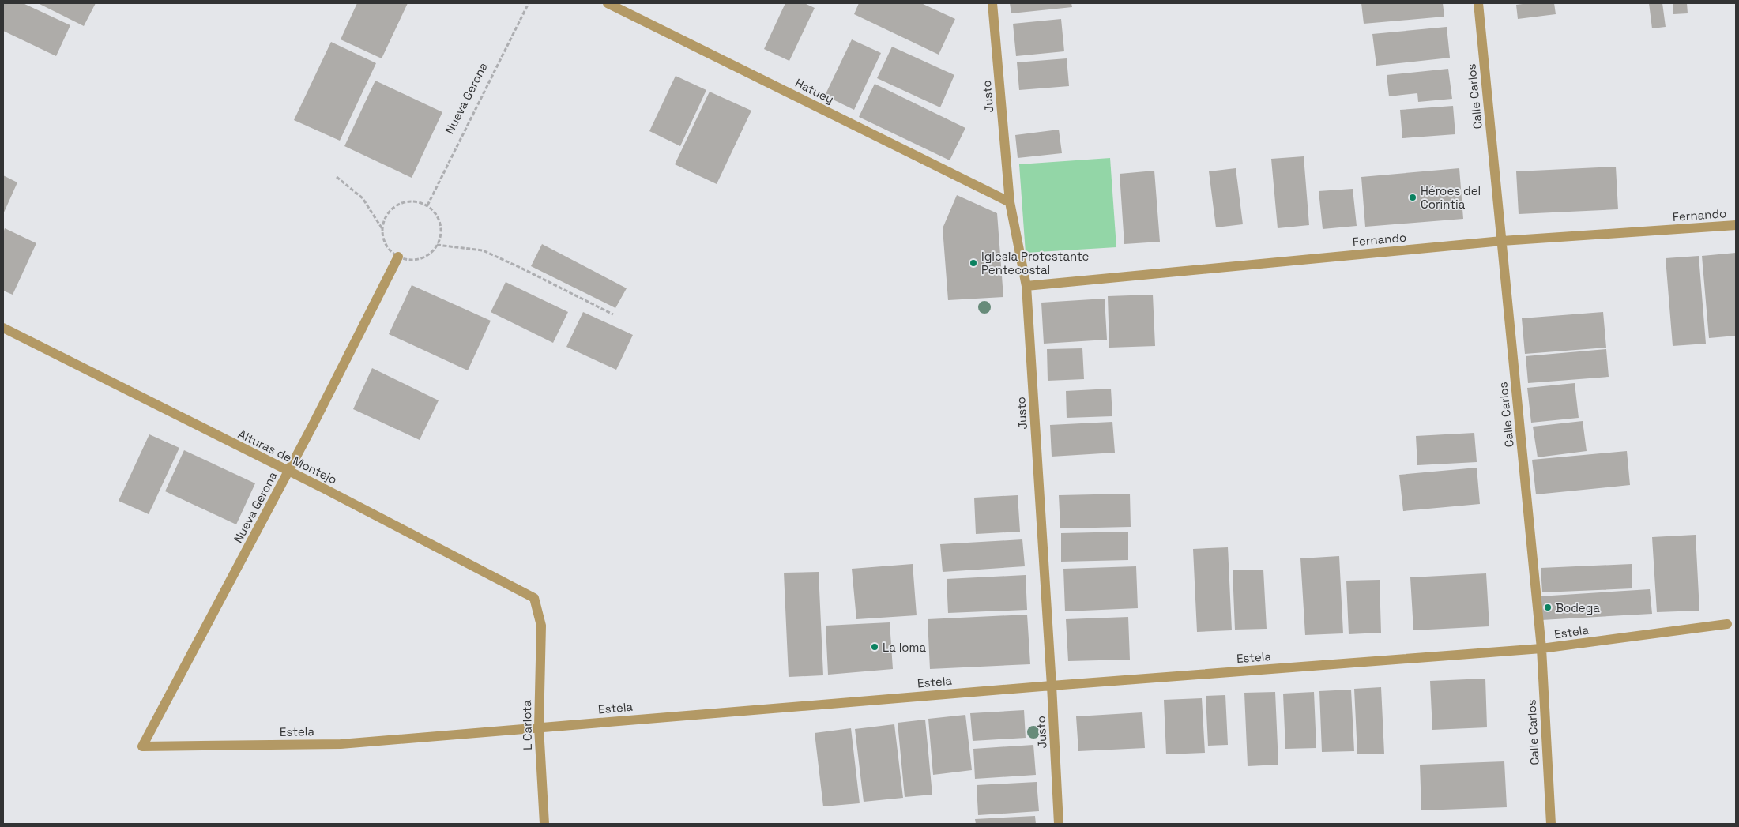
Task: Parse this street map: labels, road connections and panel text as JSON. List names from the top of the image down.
{
  "streets": {
    "street": [
      "Hatuey",
      "Justo",
      "Calle Carlos",
      "Nueva Gerona",
      "Fernando",
      "Alturas de Montejo",
      "Estela",
      "L Carlota"
    ]
  },
  "crossings": [
    ["Hatuey", "Justo"],
    ["Justo", "Fernando"],
    ["Justo", "Estela"],
    ["Calle Carlos", "Fernando"],
    ["Calle Carlos", "Estela"],
    ["Nueva Gerona", "Alturas de Montejo"],
    ["Nueva Gerona", "Estela"],
    ["Alturas de Montejo", "L Carlota"],
    ["Estela", "L Carlota"]
  ],
  "places": [
    "Héroes del Corintia",
    "Iglesia Protestante Pentecostal",
    "Bodega",
    "La loma"
  ]
}
